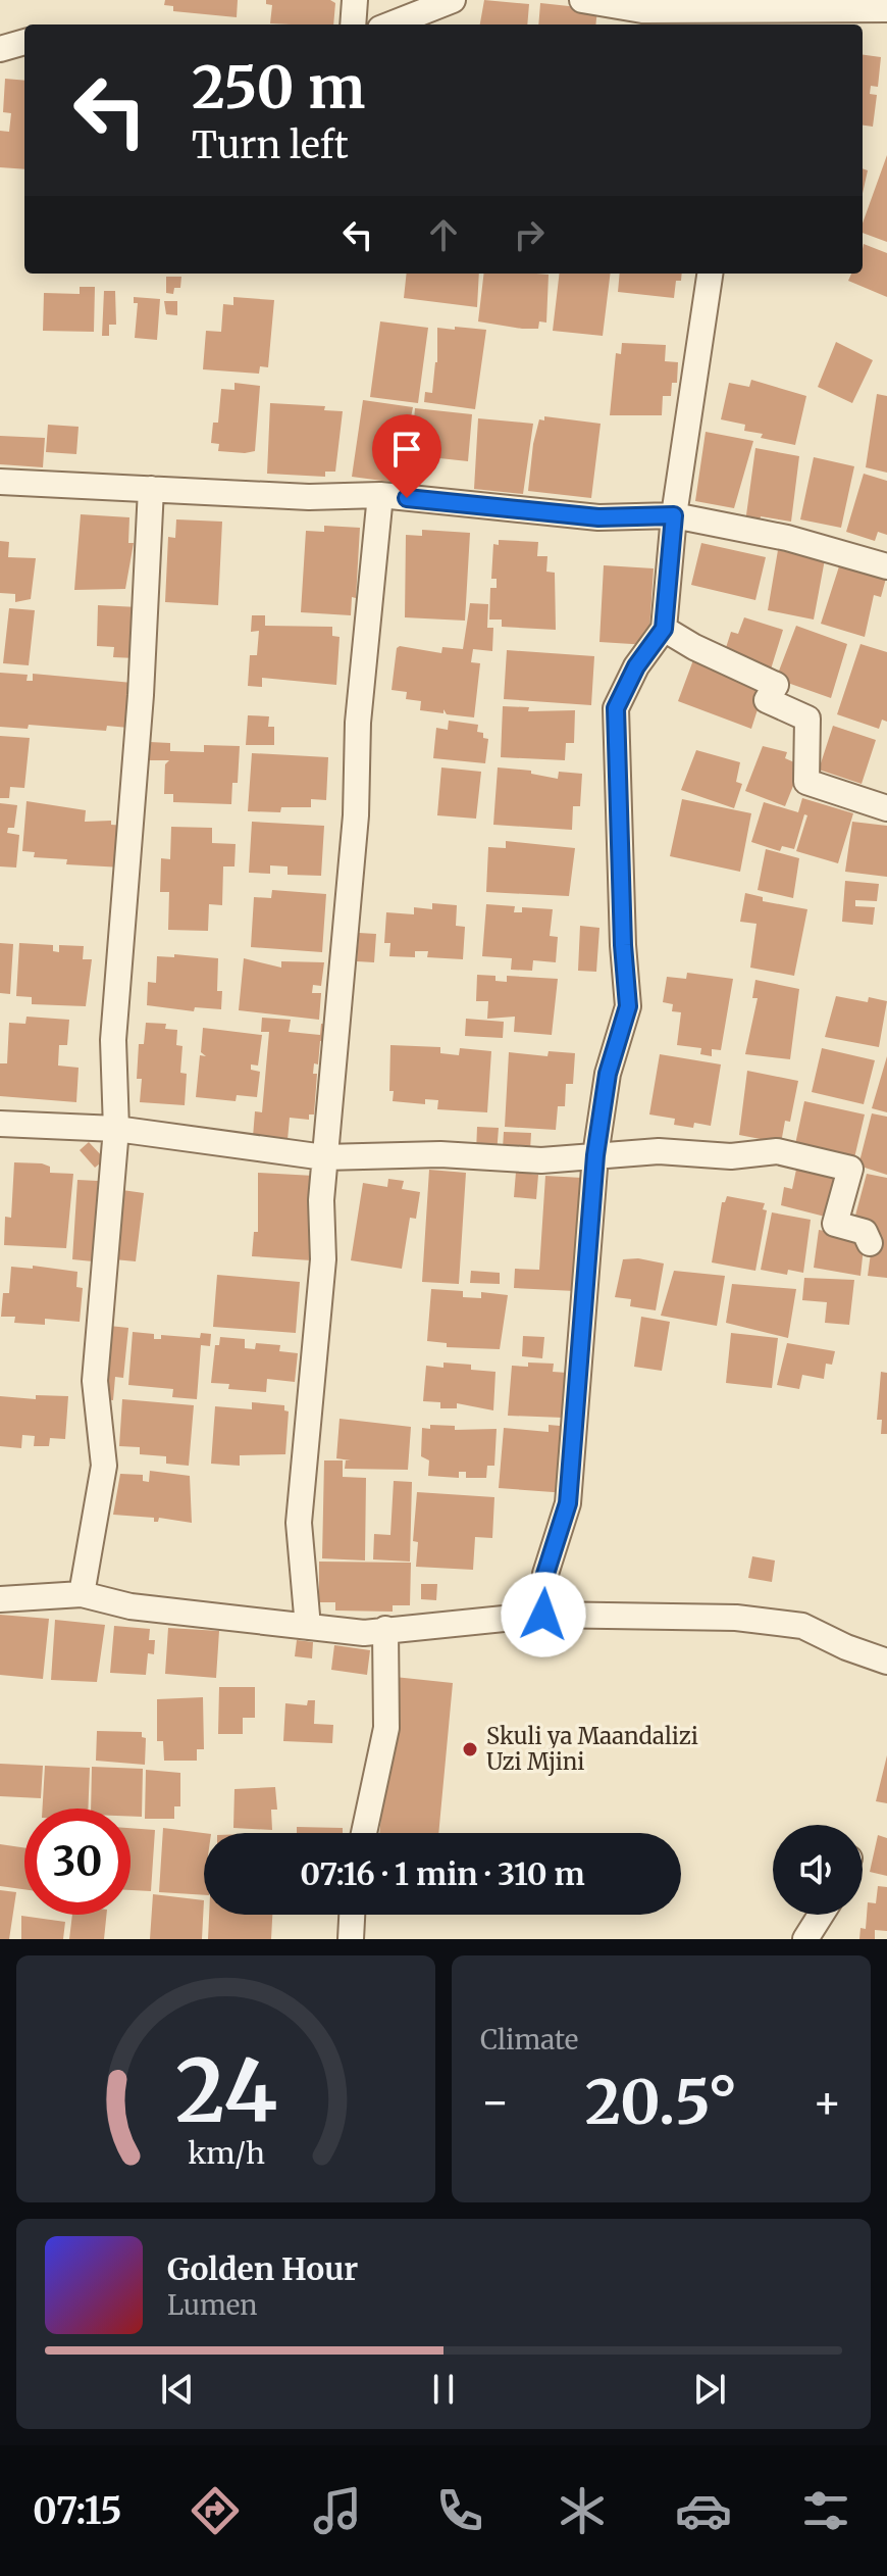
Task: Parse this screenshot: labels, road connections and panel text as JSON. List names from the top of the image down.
{
  "places": ["Skuli ya Maandalizi Uzi Mjini"],
  "page": {
    "turn": ["250 m", "Turn left"],
    "limit": "30",
    "trip": "07:16 · 1 min · 310 m",
    "tile": "Climate",
    "heat": ["−", "20.5°", "+"],
    "song": ["Golden Hour", "Lumen"],
    "tabs": "07:15",
    "gauge": ["24", "km/h"]
  }
}
